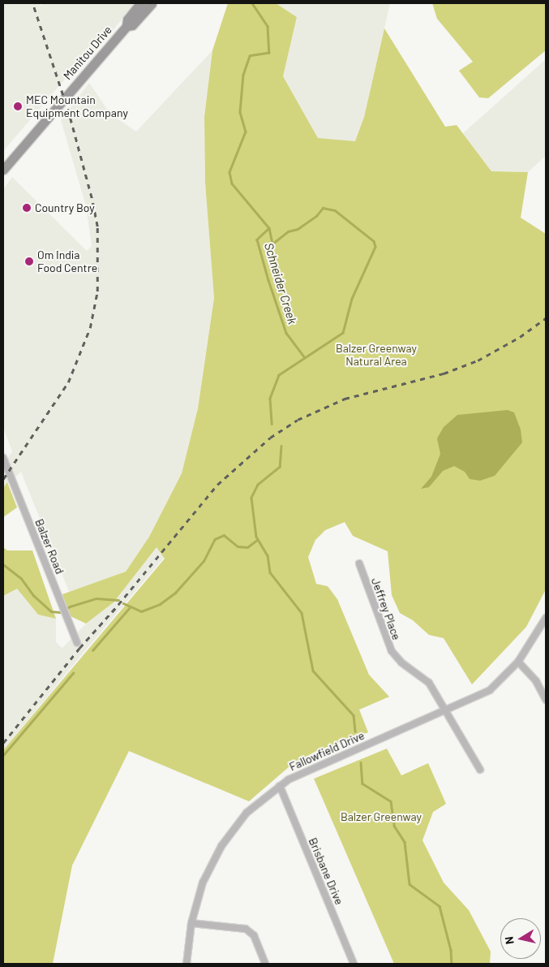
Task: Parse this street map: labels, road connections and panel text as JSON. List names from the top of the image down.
{
  "streets": {
    "main road": ["Manitou Drive"],
    "street": [
      "Balzer Road",
      "Jeffrey Place",
      "Fallowfield Drive",
      "Brisbane Drive"
    ]
  },
  "crossings": [
    ["Jeffrey Place", "Fallowfield Drive"],
    ["Fallowfield Drive", "Brisbane Drive"]
  ],
  "water": ["Schneider Creek"],
  "parks": ["Balzer Greenway Natural Area", "Balzer Greenway"],
  "places": ["MEC Mountain Equipment Company", "Country Boy", "Om India Food Centre"],
  "north": "left"
}
